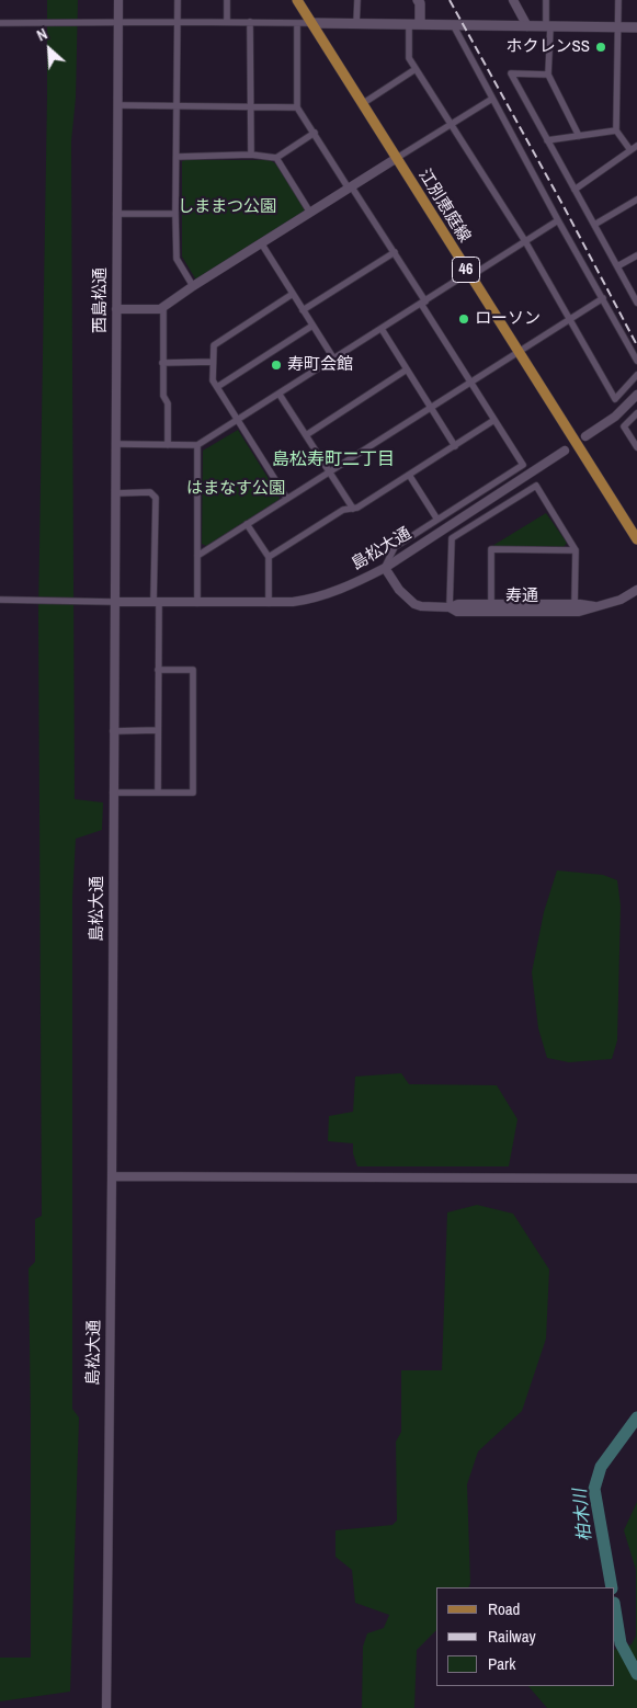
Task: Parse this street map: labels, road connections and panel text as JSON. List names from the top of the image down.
{
  "streets": {
    "main road": ["江別恵庭線", "46"],
    "street": ["西島松通", "島松大通", "寿通"]
  },
  "crossings": [
    ["西島松通", "島松大通"],
    ["島松大通", "寿通"]
  ],
  "districts": ["島松寿町二丁目"],
  "water": ["柏木川"],
  "parks": ["しままつ公園", "はまなす公園"],
  "places": ["ホクレンSS", "ローソン", "寿町会館"],
  "legend": ["Road", "Railway", "Park"],
  "north": "top left"
}
